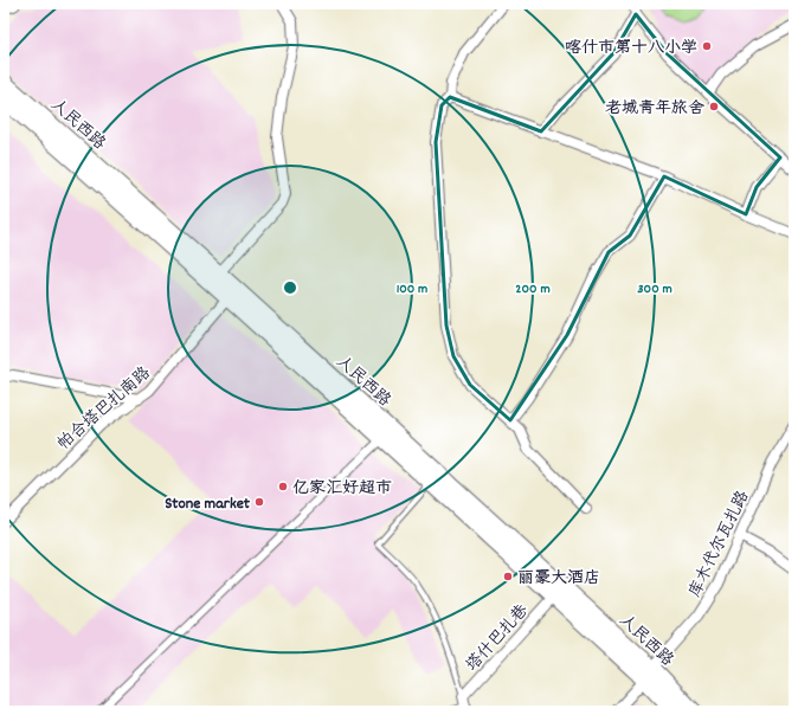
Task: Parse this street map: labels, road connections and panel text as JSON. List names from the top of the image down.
{
  "streets": {
    "main road": ["人民西路"],
    "street": ["帕合塔巴扎南路", "库木代尔瓦扎路", "塔什巴扎巷"]
  },
  "crossings": [
    ["人民西路", "帕合塔巴扎南路"],
    ["人民西路", "库木代尔瓦扎路"],
    ["人民西路", "塔什巴扎巷"]
  ],
  "places": [
    "喀什市第十八小学",
    "老城青年旅舍",
    "亿家汇好超市",
    "Stone market",
    "丽豪大酒店"
  ],
  "rings": ["100 m", "200 m", "300 m"]
}
